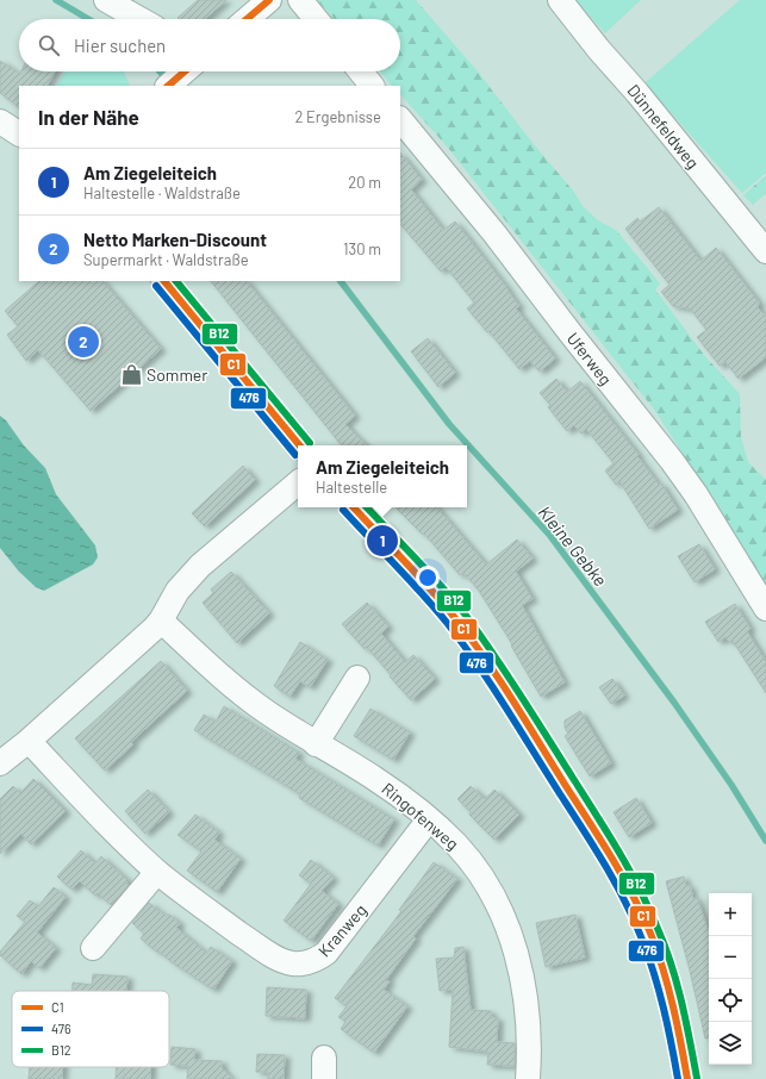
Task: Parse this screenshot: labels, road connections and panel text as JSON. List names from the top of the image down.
{
  "streets": {
    "street": [
      "Dünnefeldweg",
      "Uferweg",
      "Ringofenweg",
      "Kranweg"
    ]
  },
  "crossings": [
    ["Ringofenweg", "Kranweg"]
  ],
  "water": ["Kleine Gebke"],
  "places": {
    "shop": ["Sommer"]
  },
  "lines": ["transit line C1", "transit line B12", "transit line 476"],
  "legend": ["C1", "476", "B12"],
  "page": {
    "search": "Hier suchen",
    "heading": ["In der Nähe", "2 Ergebnisse"],
    "list": [
      {
        "mark": "1",
        "name": "Am Ziegeleiteich",
        "note": "Haltestelle · Waldstraße",
        "value": "20 m"
      },
      {
        "mark": "2",
        "name": "Netto Marken-Discount",
        "note": "Supermarkt · Waldstraße",
        "value": "130 m"
      }
    ],
    "pins": ["2", "1"],
    "popup": ["Am Ziegeleiteich", "Haltestelle"],
    "map_buttons": ["+", "−"]
  }
}
